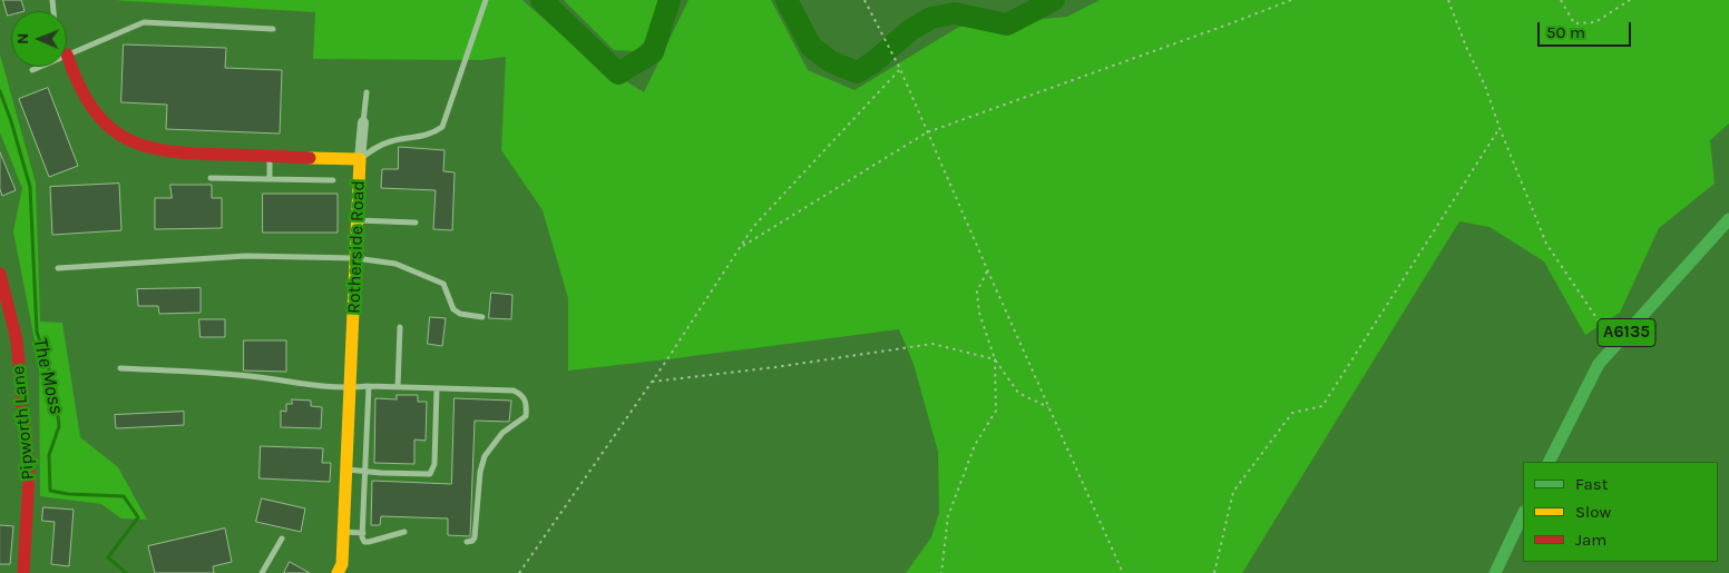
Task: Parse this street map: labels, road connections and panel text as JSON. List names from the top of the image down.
{
  "streets": {
    "street": ["Rotherside Road", "A6135", "Pipworth Lane"]
  },
  "water": ["The Moss"],
  "legend": ["Fast", "Slow", "Jam"],
  "scale_bar": "50 m",
  "north": "left"
}
